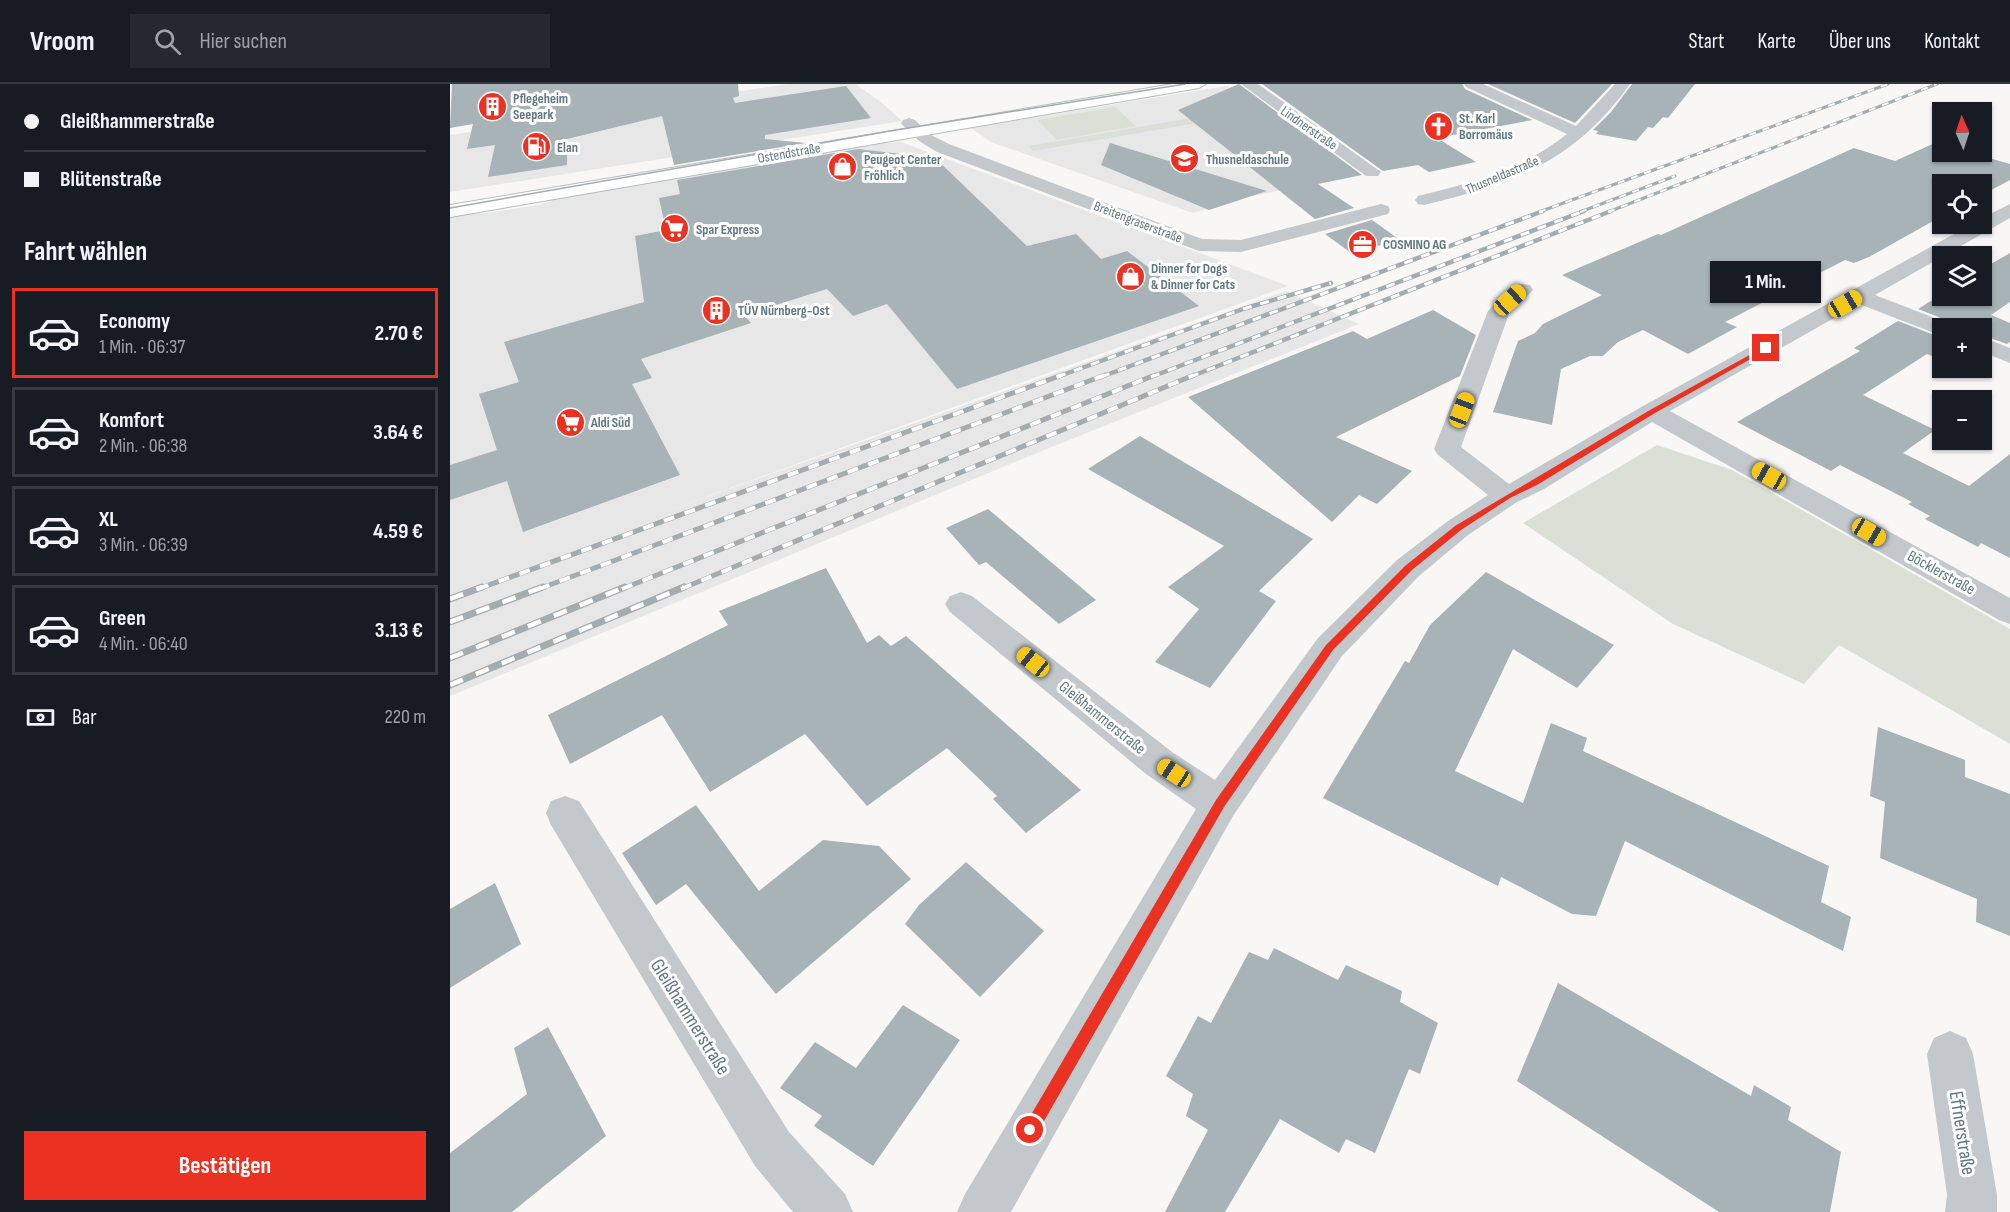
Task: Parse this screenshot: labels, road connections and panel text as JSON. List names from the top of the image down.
{
  "streets": {
    "main road": ["Ostendstraße"],
    "street": [
      "Lindnerstraße",
      "Thusneldastraße",
      "Breitengraserstraße",
      "Böcklerstraße",
      "Gleißhammerstraße",
      "Effnerstraße"
    ]
  },
  "crossings": [
    ["Ostendstraße", "Breitengraserstraße"]
  ],
  "places": {
    "building": ["Pflegeheim Seepark", "TÜV Nürnberg-Ost"],
    "church": ["St. Karl Borromäus"],
    "fuel station": ["Elan"],
    "school or university": ["Thusneldaschule"],
    "shop": ["Peugeot Center Fröhlich", "Dinner for Dogs & Dinner for Cats"],
    "supermarket": ["Spar Express", "Aldi Süd"],
    "office": ["COSMINO AG"]
  },
  "north": "top",
  "page": {
    "header": "Vroom",
    "search": "Hier suchen",
    "nav": [
      "Start",
      "Karte",
      "Über uns",
      "Kontakt"
    ],
    "banner": ["Gleißhammerstraße", "Blütenstraße"],
    "map_buttons": ["+", "−"],
    "heading": "Fahrt wählen",
    "bubble": "1 Min.",
    "list": [
      {
        "name": "Economy",
        "note": "1 Min. · 06:37",
        "value": "2.70 €"
      },
      {
        "name": "Komfort",
        "note": "2 Min. · 06:38",
        "value": "3.64 €"
      },
      {
        "name": "XL",
        "note": "3 Min. · 06:39",
        "value": "4.59 €"
      },
      {
        "name": "Green",
        "note": "4 Min. · 06:40",
        "value": "3.13 €"
      }
    ],
    "pay": ["Bar", "220 m"],
    "buttons": "Bestätigen"
  }
}
